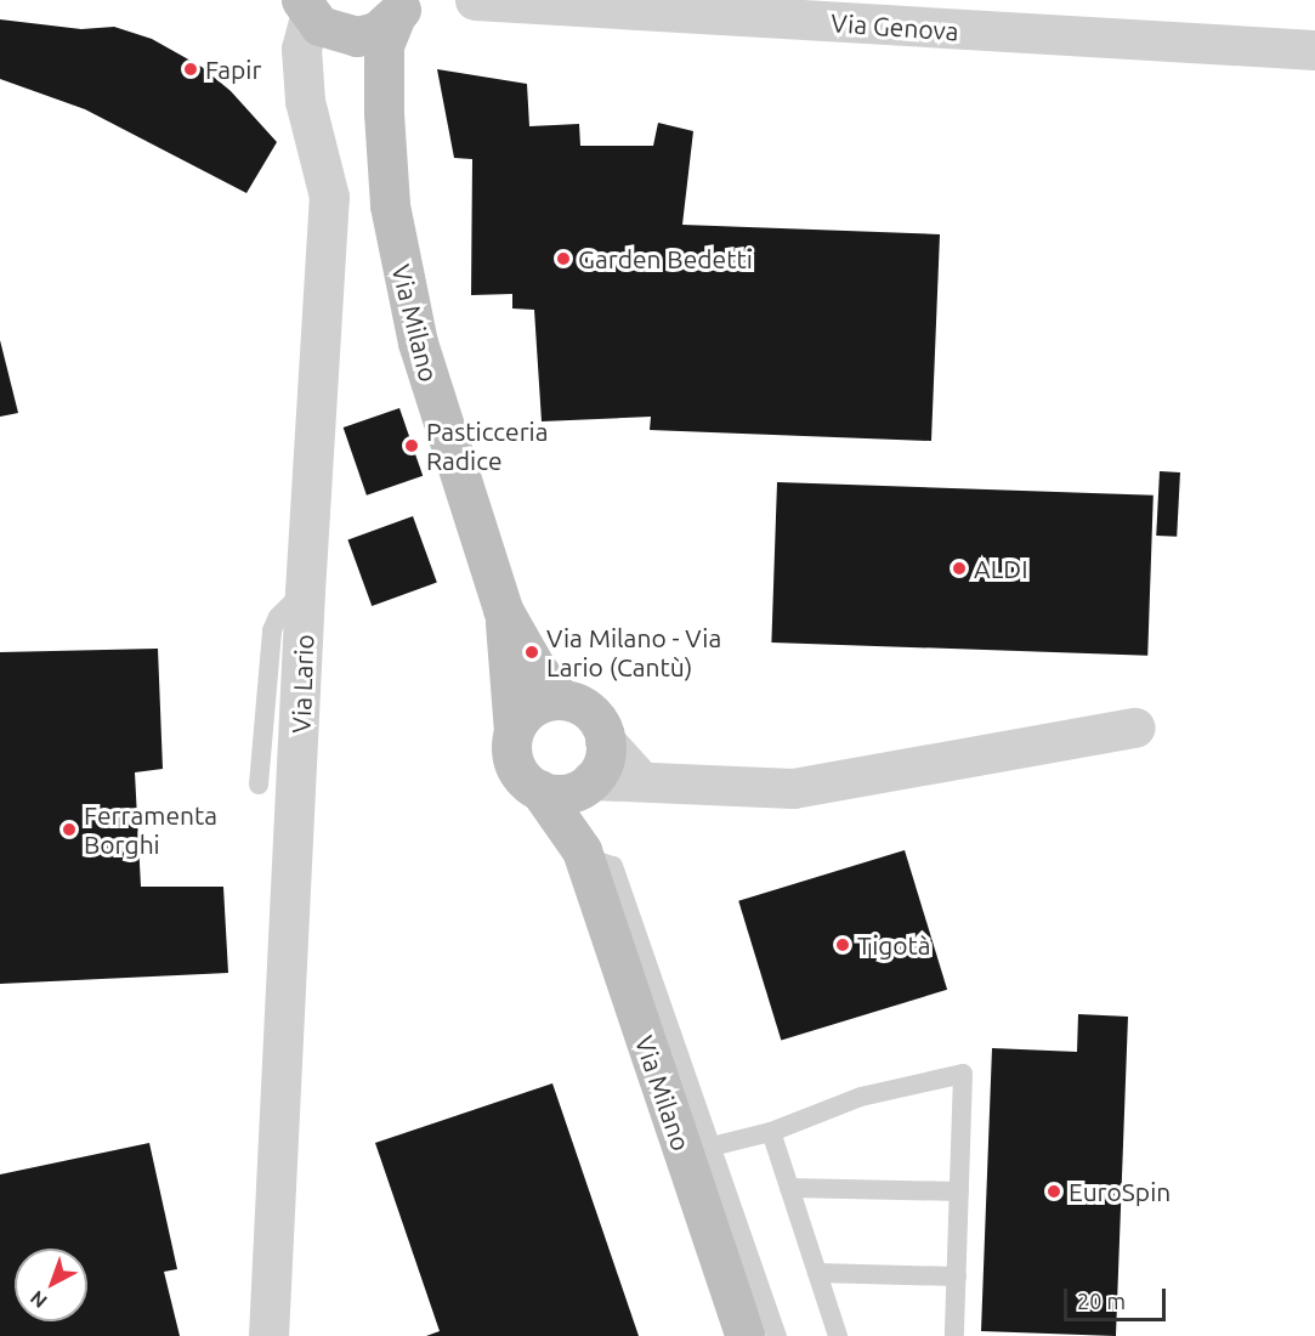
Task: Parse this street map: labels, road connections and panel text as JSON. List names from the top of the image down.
{
  "streets": {
    "main road": ["Via Milano"],
    "street": ["Via Genova", "Via Lario"]
  },
  "crossings": [
    ["Via Milano", "Via Lario"]
  ],
  "places": [
    "Fapir",
    "Garden Bedetti",
    "Pasticceria Radice",
    "ALDI",
    "Via Milano - Via Lario (Cantù)",
    "Ferramenta Borghi",
    "Tigotà",
    "EuroSpin"
  ],
  "scale_bar": "20 m",
  "north": "bottom left"
}
